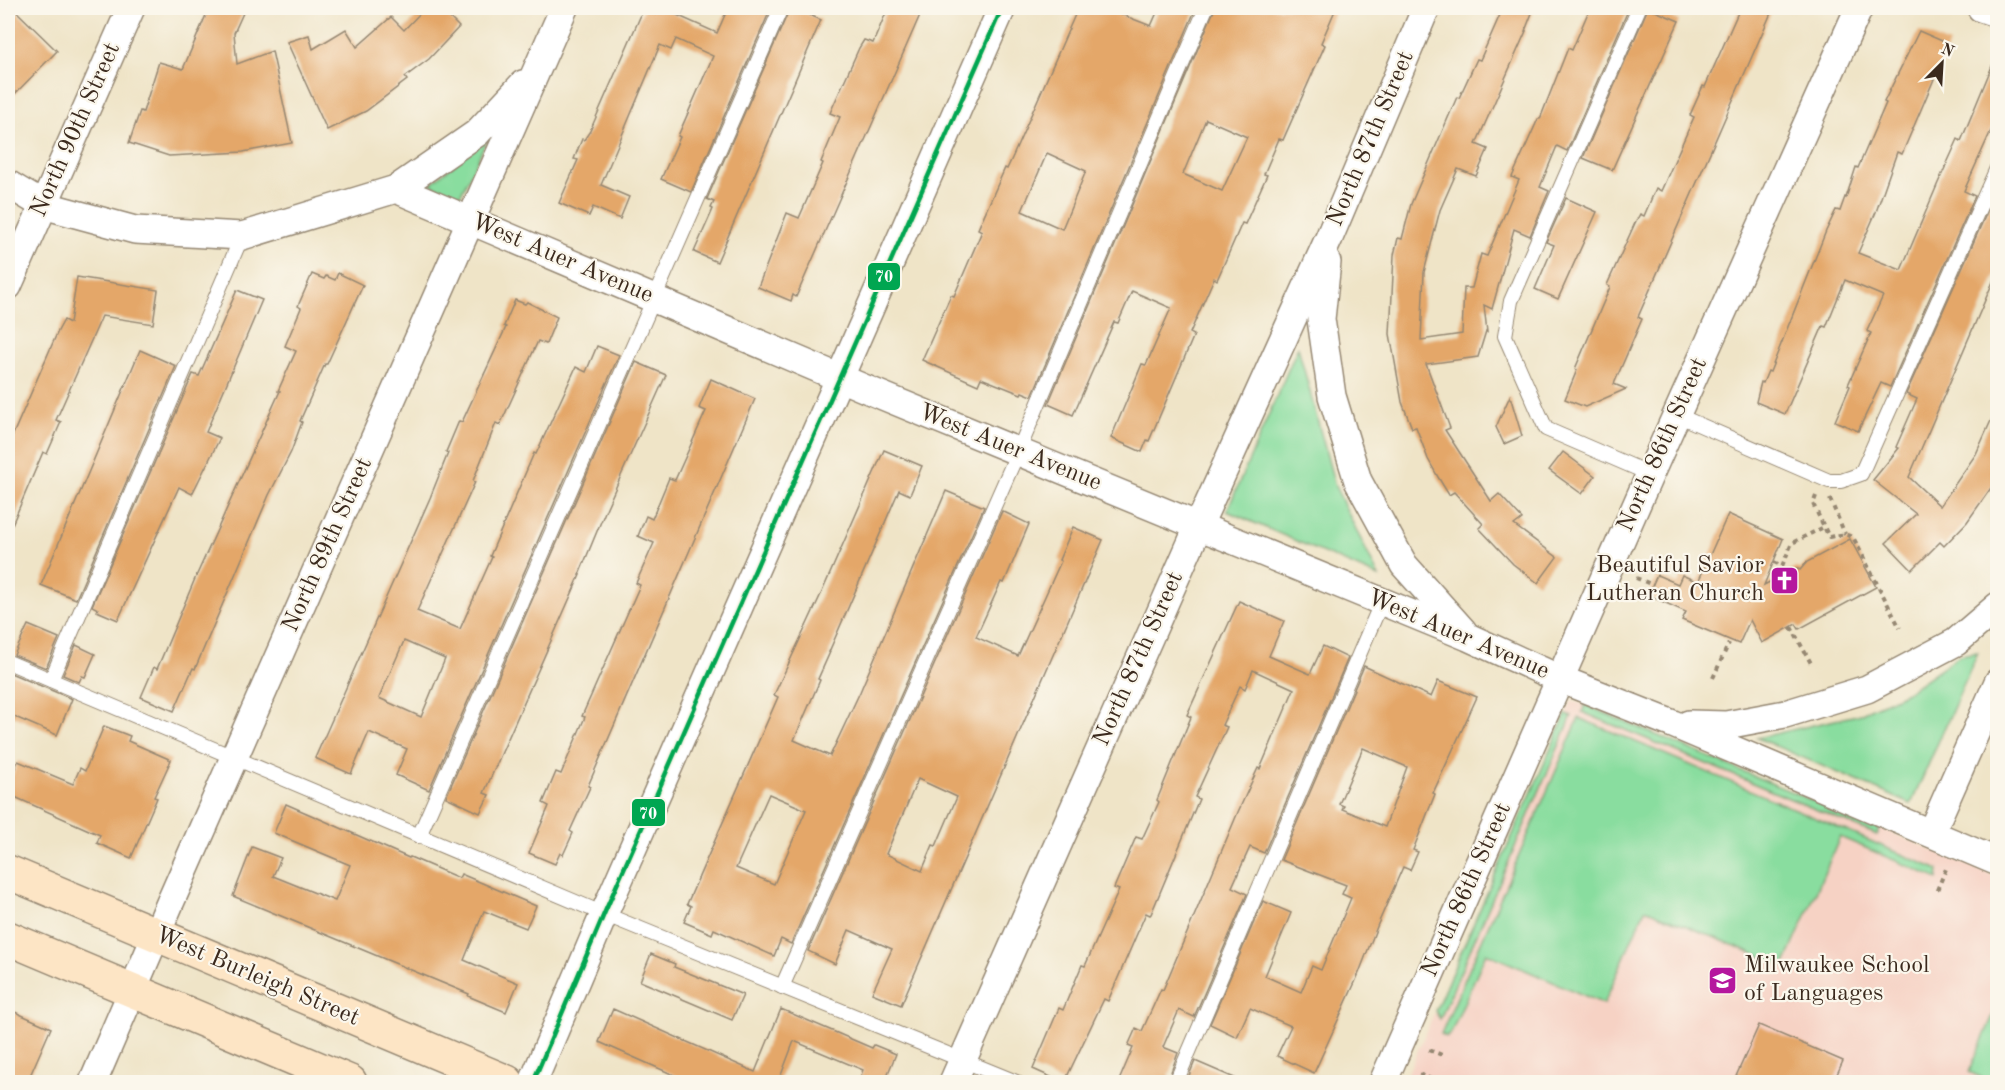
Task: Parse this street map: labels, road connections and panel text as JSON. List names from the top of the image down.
{
  "streets": {
    "main road": ["West Burleigh Street"],
    "street": [
      "North 90th Street",
      "North 87th Street",
      "West Auer Avenue",
      "North 86th Street",
      "North 89th Street"
    ]
  },
  "crossings": [
    ["North 87th Street", "West Auer Avenue"],
    ["West Auer Avenue", "North 86th Street"],
    ["West Auer Avenue", "North 89th Street"],
    ["North 89th Street", "West Burleigh Street"]
  ],
  "places": {
    "church": ["Beautiful Savior Lutheran Church"],
    "school or university": ["Milwaukee School of Languages"]
  },
  "lines": ["transit line 70"],
  "north": "top right"
}
